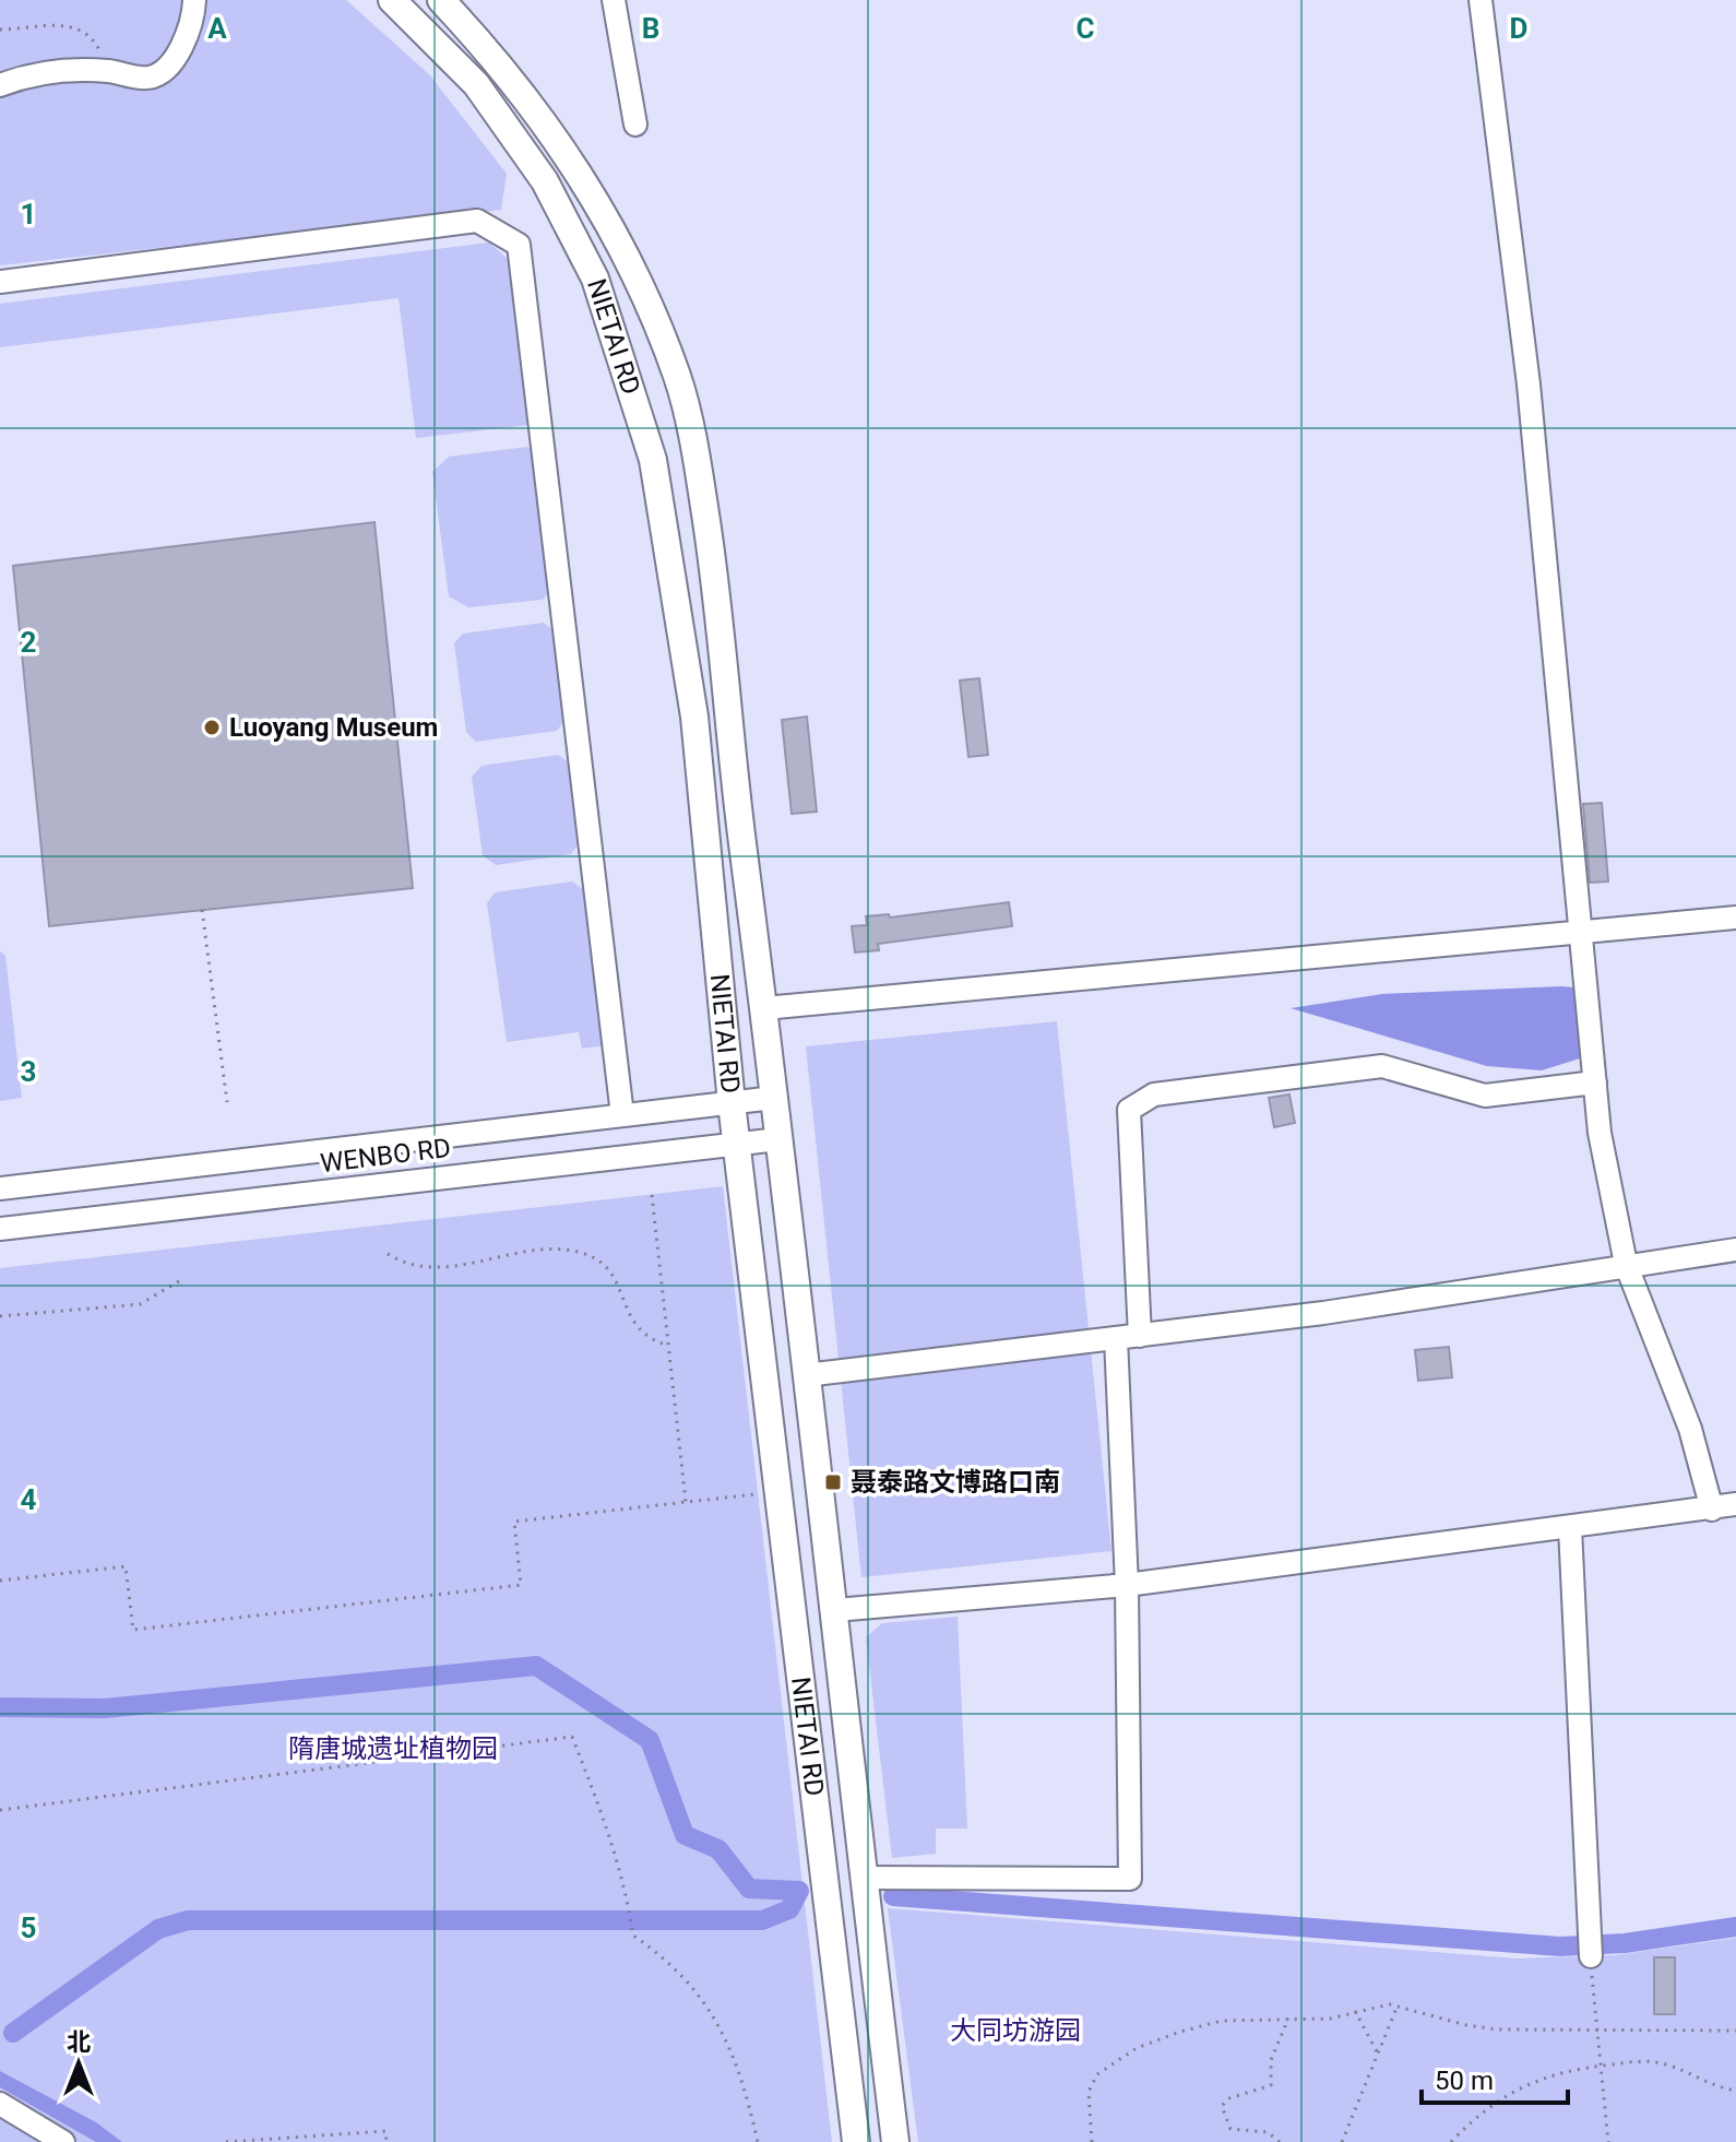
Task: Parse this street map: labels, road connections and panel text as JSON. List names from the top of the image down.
{
  "streets": {
    "main road": ["NIETAI RD"],
    "street": ["WENBO RD"]
  },
  "crossings": [
    ["NIETAI RD", "WENBO RD"]
  ],
  "parks": ["隋唐城遗址植物园", "大同坊游园"],
  "places": {
    "other": ["Luoyang Museum"],
    "transit": ["聂泰路文博路口南"]
  },
  "scale_bar": "50 m",
  "north": "top",
  "grid": {
    "columns": [
      "A",
      "B",
      "C",
      "D"
    ],
    "rows": [
      "1",
      "2",
      "3",
      "4",
      "5"
    ]
  }
}
